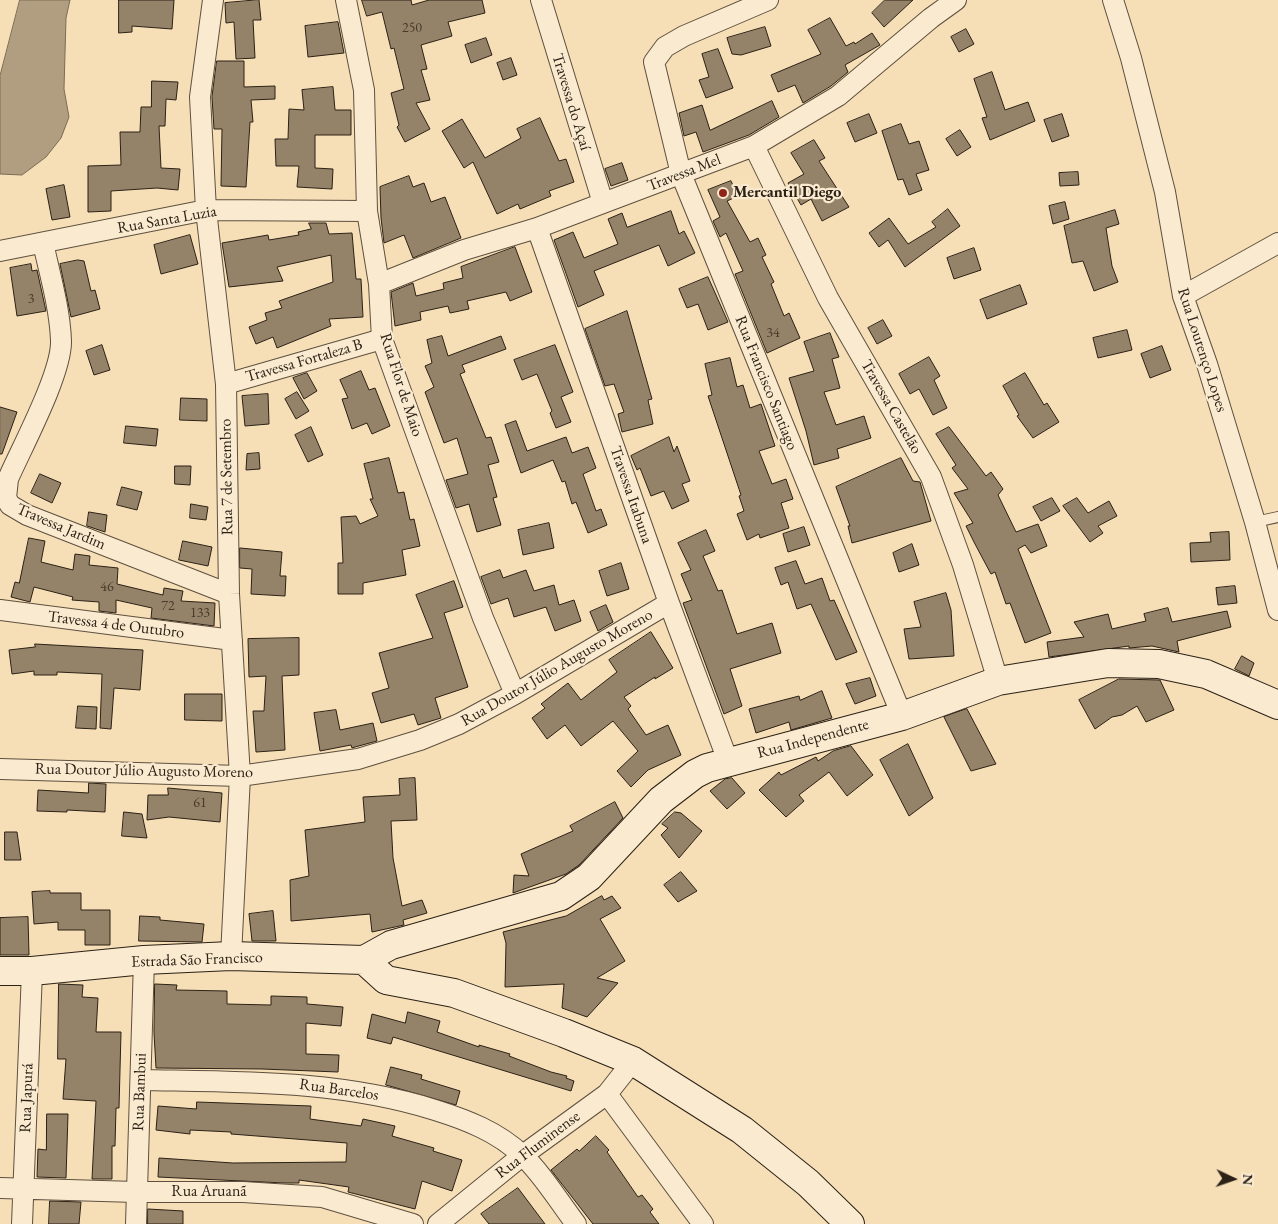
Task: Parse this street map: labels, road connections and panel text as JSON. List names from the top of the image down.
{
  "streets": {
    "street": [
      "Travessa do Açaí",
      "Travessa Mel",
      "Rua Santa Luzia",
      "Rua Lourenço Lopes",
      "Travessa Fortaleza B",
      "Rua Francisco Santiago",
      "Rua Flor de Maio",
      "Travessa Castelão",
      "Rua 7 de Setembro",
      "Travessa Itabuna",
      "Travessa Jardim",
      "Travessa 4 de Outubro",
      "Rua Doutor Júlio Augusto Moreno",
      "Rua Independente",
      "Estrada São Francisco",
      "Rua Barcelos",
      "Rua Bambui",
      "Rua Japurá",
      "Rua Fluminense",
      "Rua Aruanã"
    ]
  },
  "crossings": [
    ["Travessa do Açaí", "Travessa Mel"],
    ["Travessa Mel", "Rua Francisco Santiago"],
    ["Travessa Mel", "Rua Flor de Maio"],
    ["Travessa Mel", "Travessa Castelão"],
    ["Travessa Mel", "Travessa Itabuna"],
    ["Rua Santa Luzia", "Rua Flor de Maio"],
    ["Rua Santa Luzia", "Rua 7 de Setembro"],
    ["Rua Santa Luzia", "Travessa Jardim"],
    ["Travessa Fortaleza B", "Rua Flor de Maio"],
    ["Travessa Fortaleza B", "Rua 7 de Setembro"],
    ["Rua Francisco Santiago", "Rua Independente"],
    ["Rua Flor de Maio", "Rua Doutor Júlio Augusto Moreno"],
    ["Travessa Castelão", "Rua Independente"],
    ["Rua 7 de Setembro", "Travessa Jardim"],
    ["Rua 7 de Setembro", "Travessa 4 de Outubro"],
    ["Rua 7 de Setembro", "Rua Doutor Júlio Augusto Moreno"],
    ["Rua 7 de Setembro", "Estrada São Francisco"],
    ["Travessa Itabuna", "Rua Doutor Júlio Augusto Moreno"],
    ["Travessa Itabuna", "Rua Independente"],
    ["Rua Independente", "Estrada São Francisco"],
    ["Estrada São Francisco", "Rua Bambui"],
    ["Estrada São Francisco", "Rua Japurá"],
    ["Rua Barcelos", "Rua Bambui"],
    ["Rua Barcelos", "Rua Fluminense"],
    ["Rua Bambui", "Rua Aruanã"],
    ["Rua Japurá", "Rua Aruanã"]
  ],
  "places": ["Mercantil Diego"],
  "house_numbers": [
    "250",
    "3",
    "34",
    "46",
    "72",
    "133",
    "61"
  ],
  "north": "right"
}
